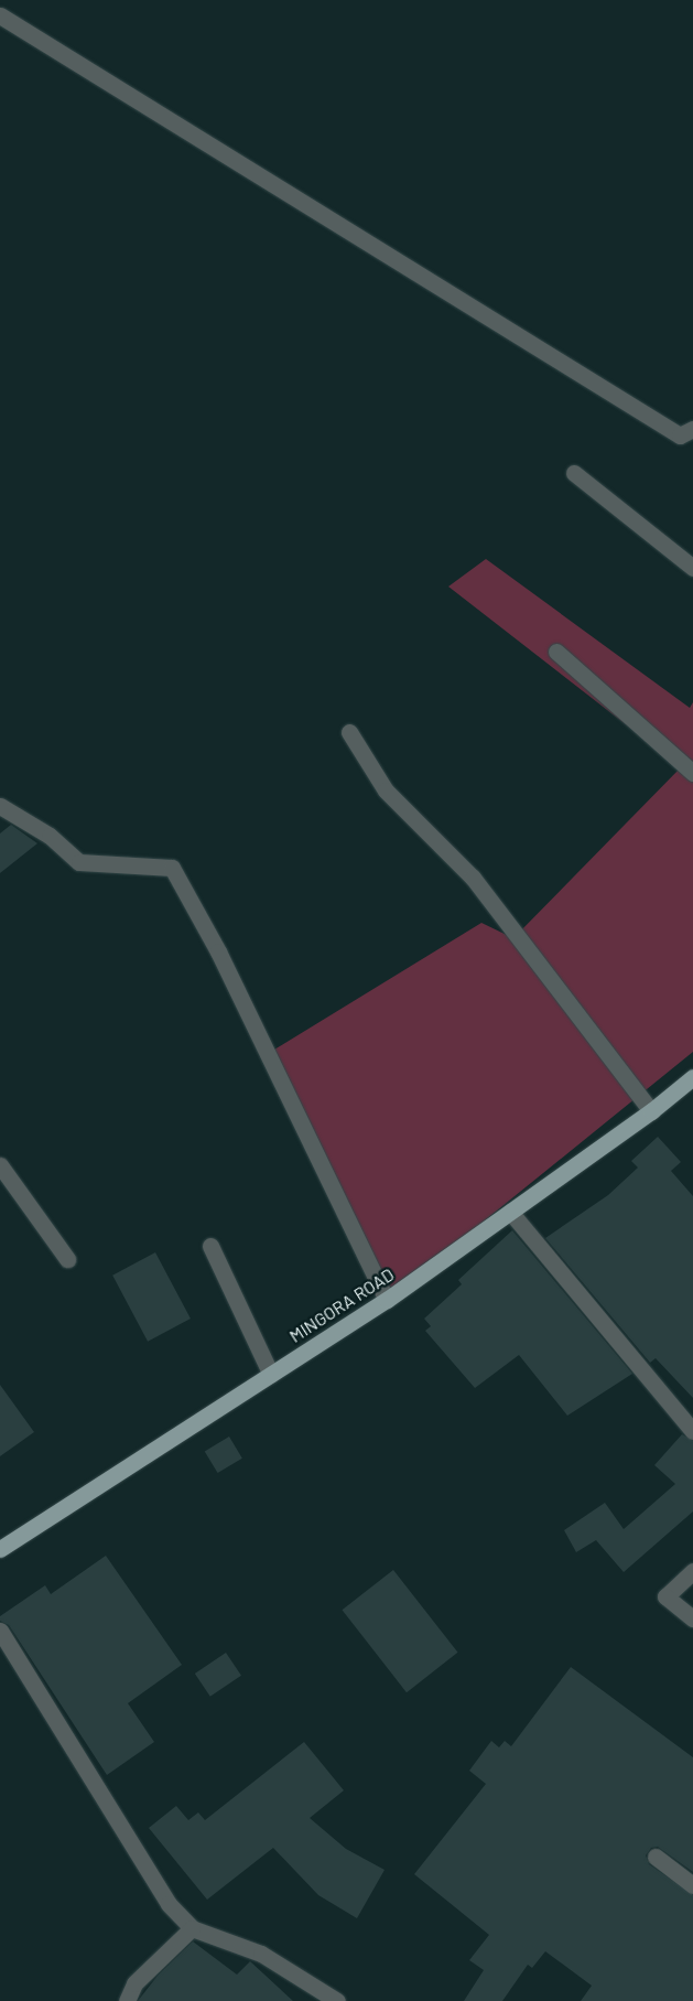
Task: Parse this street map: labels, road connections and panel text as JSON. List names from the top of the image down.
{
  "streets": {
    "main road": ["MINGORA ROAD"]
  }
}
